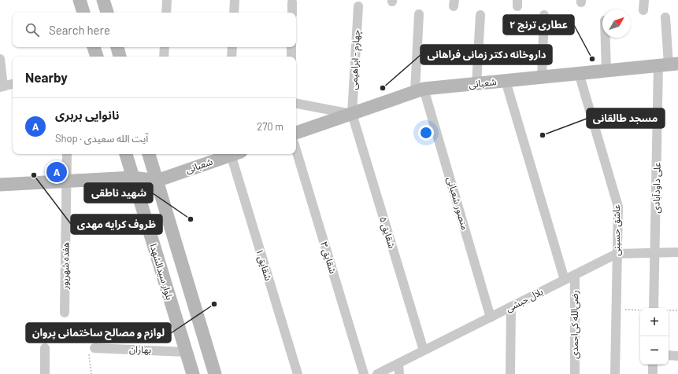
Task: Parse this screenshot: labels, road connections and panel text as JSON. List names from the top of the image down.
{
  "streets": {
    "street": [
      "چهارم - ابراهیمی",
      "شعبانی",
      "علی داودآبادی",
      "منصور شعبانی",
      "عاشق حسینی",
      "شقایق ۵",
      "شقایق ۳",
      "شقایق ۱",
      "هفده شهریور",
      "بلوار سیدالشهدا",
      "بلال حبشی",
      "رضی‌الله کی‌احمدی",
      "بهاران"
    ]
  },
  "crossings": [
    ["چهارم - ابراهیمی", "شعبانی"],
    ["چهارم - ابراهیمی", "شقایق ۵"],
    ["شعبانی", "علی داودآبادی"],
    ["شعبانی", "منصور شعبانی"],
    ["شعبانی", "عاشق حسینی"],
    ["شعبانی", "شقایق ۵"],
    ["علی داودآبادی", "بلال حبشی"],
    ["منصور شعبانی", "بلال حبشی"],
    ["عاشق حسینی", "بلال حبشی"],
    ["شقایق ۵", "بلال حبشی"],
    ["بلوار سیدالشهدا", "بهاران"],
    ["بلال حبشی", "رضی‌الله کی‌احمدی"]
  ],
  "places": [
    "عطاری ترنج ۲",
    "داروخانه دکتر زمانی فراهانی",
    "مسجد طالقانی",
    "ظروف کرایه مهدی",
    "شهید ناطقی",
    "لوازم و مصالح ساختمانی پروان"
  ],
  "north": "top right",
  "page": {
    "search": "Search here",
    "heading": "Nearby",
    "list": [
      {
        "mark": "A",
        "name": "نانوایی بربری",
        "note": "Shop · آیت الله سعیدی",
        "value": "270 m"
      }
    ],
    "pins": "A",
    "map_buttons": ["+", "−"]
  }
}
